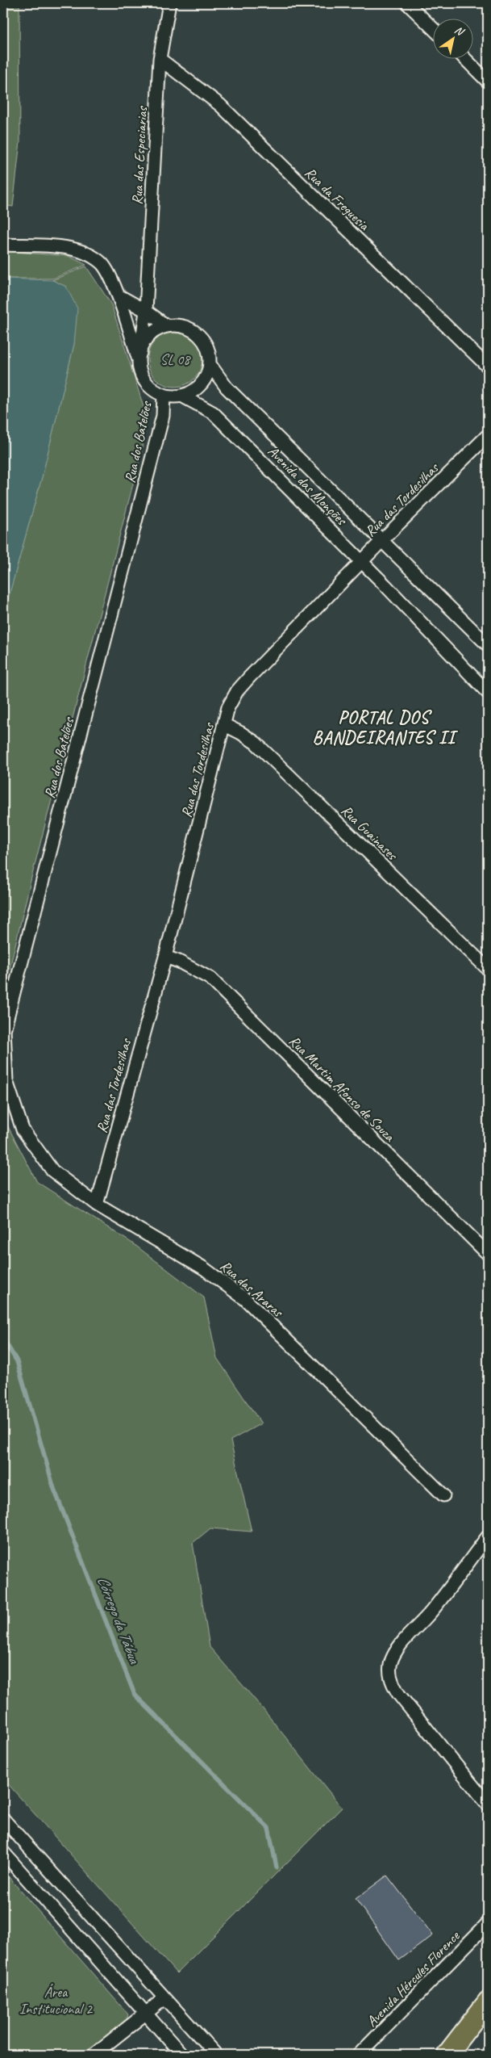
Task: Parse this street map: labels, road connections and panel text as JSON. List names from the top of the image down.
{
  "streets": {
    "street": [
      "Rua das Especiarias",
      "Rua da Freguesia",
      "Rua dos Batelões",
      "Avenida das Monções",
      "Rua das Tordesilhas",
      "Rua Guainases",
      "Rua Martim Afonso de Souza",
      "Rua das Araras",
      "Avenida Hércules Florence"
    ]
  },
  "crossings": [
    ["Rua das Especiarias", "Rua da Freguesia"],
    ["Rua das Especiarias", "Rua dos Batelões"],
    ["Rua das Especiarias", "Avenida das Monções"],
    ["Rua dos Batelões", "Avenida das Monções"],
    ["Rua dos Batelões", "Rua das Araras"],
    ["Avenida das Monções", "Rua das Tordesilhas"],
    ["Rua das Tordesilhas", "Rua Guainases"],
    ["Rua das Tordesilhas", "Rua Martim Afonso de Souza"],
    ["Rua das Tordesilhas", "Rua das Araras"]
  ],
  "districts": ["PORTAL DOS BANDEIRANTES II"],
  "water": ["Córrego da Tábua"],
  "parks": ["SL 08", "Área Institucional 2"],
  "north": "top right"
}
